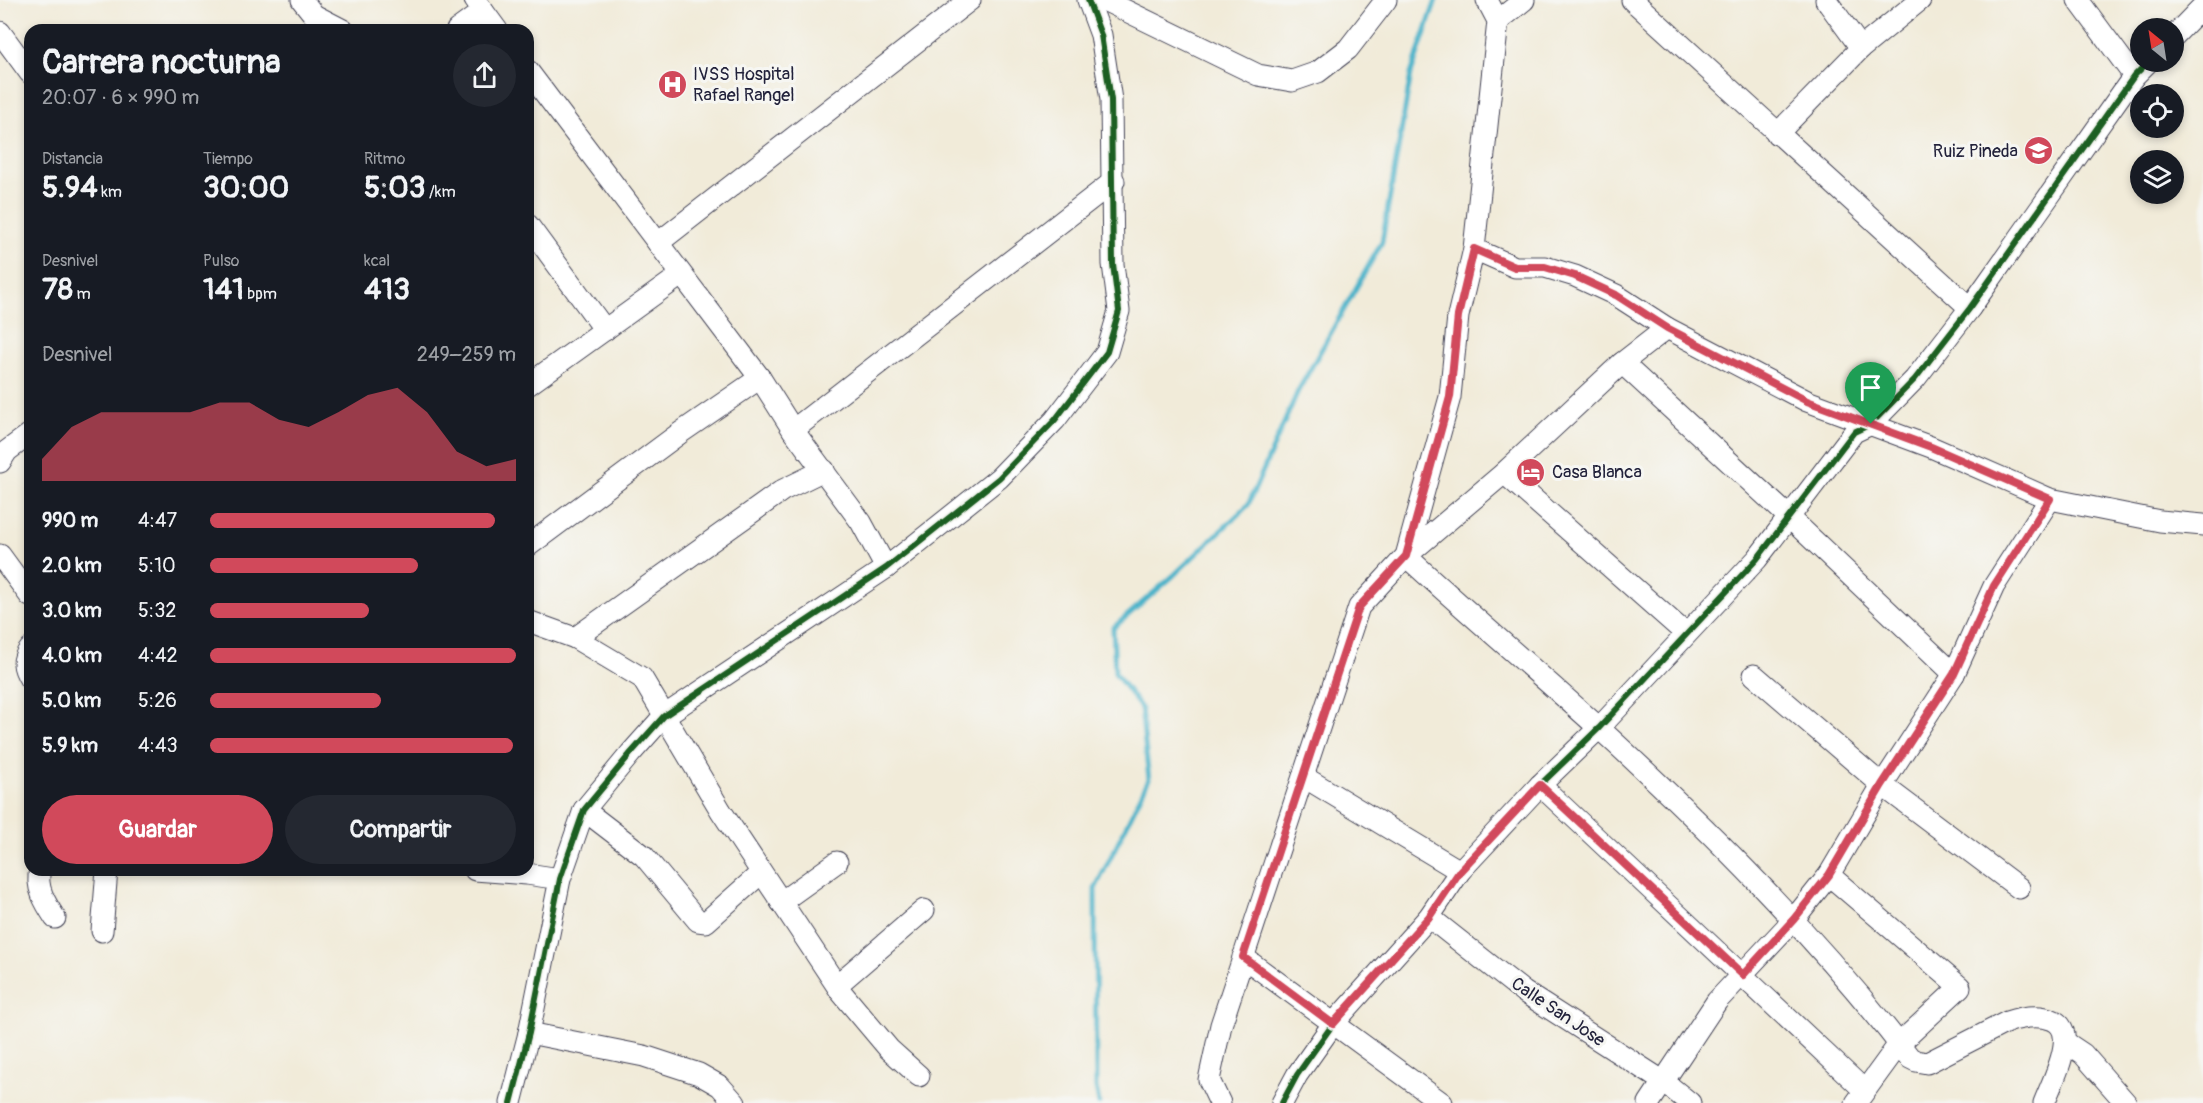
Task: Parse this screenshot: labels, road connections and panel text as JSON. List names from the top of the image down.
{
  "streets": {
    "street": ["Calle San Jose"]
  },
  "places": {
    "hospital": ["IVSS Hospital Rafael Rangel"],
    "school or university": ["Ruiz Pineda"],
    "hotel": ["Casa Blanca"]
  },
  "north": "top left",
  "page": {
    "heading": ["Carrera nocturna", "20:07 · 6 × 990 m"],
    "stats": [
      ["Distancia", "5.94 km"],
      ["Tiempo", "30:00"],
      ["Ritmo", "5:03 /km"],
      ["Desnivel", "78 m"],
      ["Pulso", "141 bpm"],
      ["kcal", "413"]
    ],
    "chart": ["Desnivel", "249–259 m"],
    "list": [
      {
        "name": "990 m",
        "note": "4:47"
      },
      {
        "name": "2.0 km",
        "note": "5:10"
      },
      {
        "name": "3.0 km",
        "note": "5:32"
      },
      {
        "name": "4.0 km",
        "note": "4:42"
      },
      {
        "name": "5.0 km",
        "note": "5:26"
      },
      {
        "name": "5.9 km",
        "note": "4:43"
      }
    ],
    "buttons": ["Guardar", "Compartir"]
  }
}
